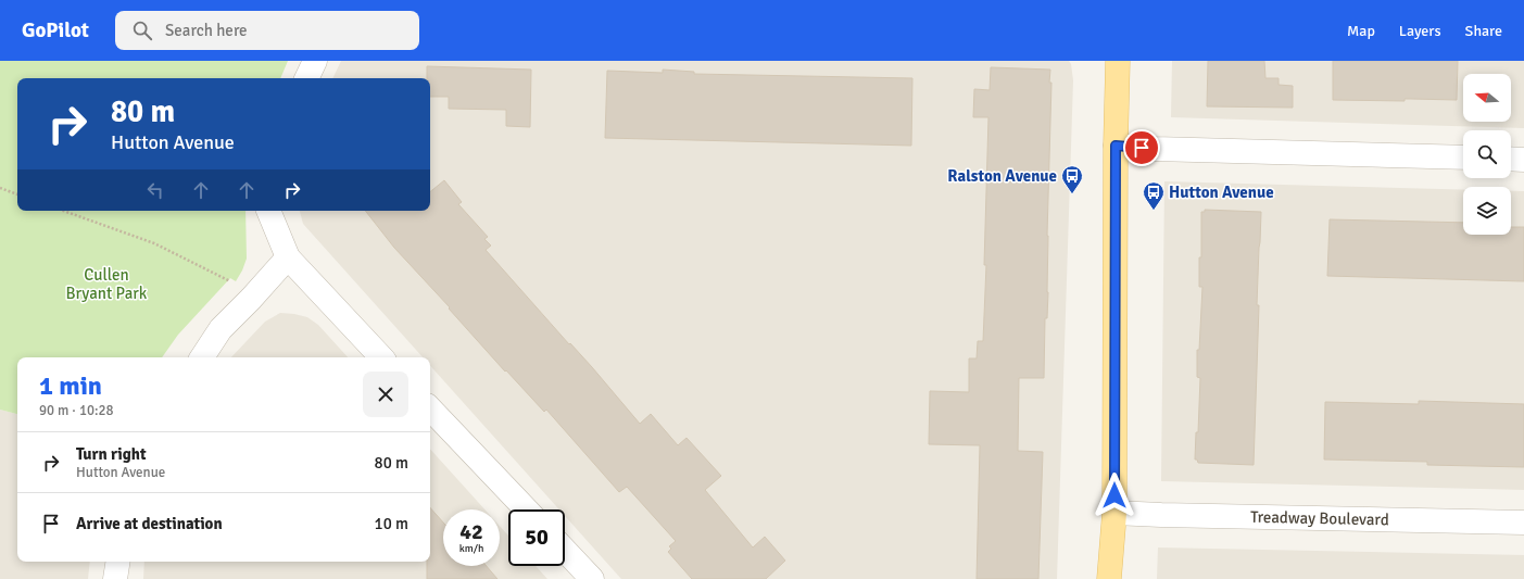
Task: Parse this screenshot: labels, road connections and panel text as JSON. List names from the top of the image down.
{
  "streets": {
    "street": ["Treadway Boulevard"]
  },
  "parks": ["Cullen Bryant Park"],
  "places": {
    "bus stop": ["Ralston Avenue", "Hutton Avenue"]
  },
  "north": "left",
  "page": {
    "header": "GoPilot",
    "search": "Search here",
    "nav": ["Map", "Layers", "Share"],
    "turn": ["80 m", "Hutton Avenue"],
    "heading": ["1 min", "90 m · 10:28"],
    "list": [
      {
        "name": "Turn right",
        "note": "Hutton Avenue",
        "value": "80 m"
      },
      {
        "name": "Arrive at destination",
        "value": "10 m"
      }
    ],
    "speed": "42 km/h",
    "limit": "50"
  }
}
